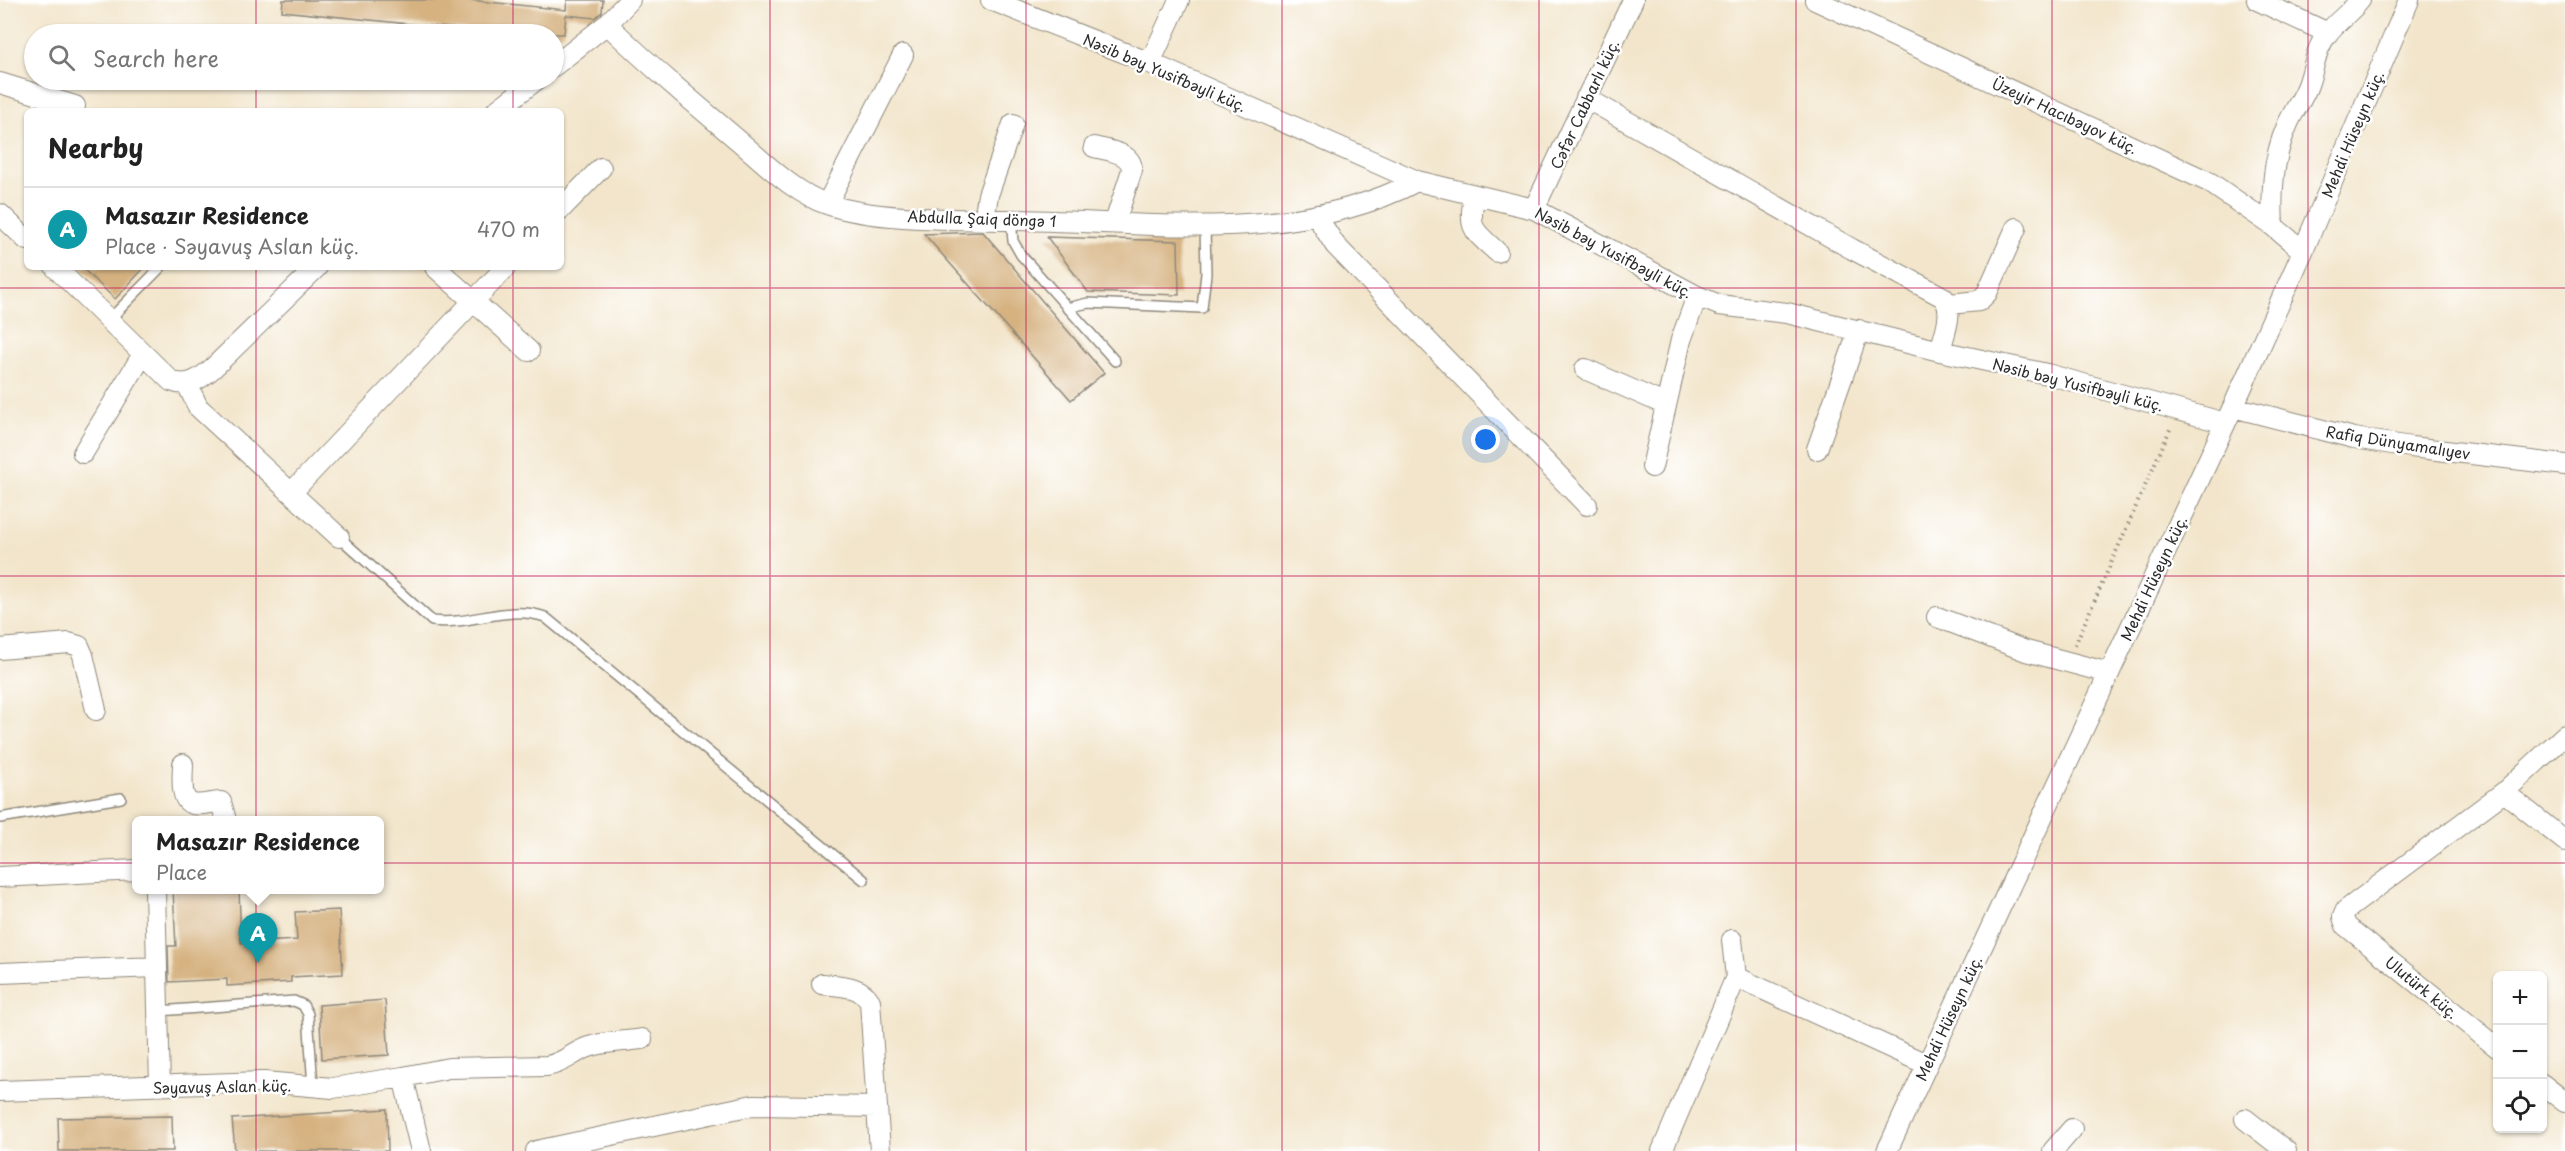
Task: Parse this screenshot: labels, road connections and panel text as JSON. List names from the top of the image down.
{
  "streets": {
    "street": [
      "Nəsib bəy Yusifbəyli küç.",
      "Cəfər Cabbarlı küç.",
      "Üzeyir Hacıbəyov küç.",
      "Mehdi Hüseyn küç.",
      "Abdulla Şaiq döngə 1",
      "Rafiq Dünyamalıyev",
      "Ulutürk küç.",
      "Səyavuş Aslan küç."
    ]
  },
  "crossings": [
    ["Nəsib bəy Yusifbəyli küç.", "Cəfər Cabbarlı küç."],
    ["Nəsib bəy Yusifbəyli küç.", "Mehdi Hüseyn küç."],
    ["Nəsib bəy Yusifbəyli küç.", "Abdulla Şaiq döngə 1"],
    ["Nəsib bəy Yusifbəyli küç.", "Rafiq Dünyamalıyev"],
    ["Üzeyir Hacıbəyov küç.", "Mehdi Hüseyn küç."],
    ["Mehdi Hüseyn küç.", "Rafiq Dünyamalıyev"]
  ],
  "page": {
    "search": "Search here",
    "heading": "Nearby",
    "list": [
      {
        "mark": "A",
        "name": "Masazır Residence",
        "note": "Place · Səyavuş Aslan küç.",
        "value": "470 m"
      }
    ],
    "popup": ["Masazır Residence", "Place"],
    "pins": "A",
    "map_buttons": ["+", "−"]
  }
}
